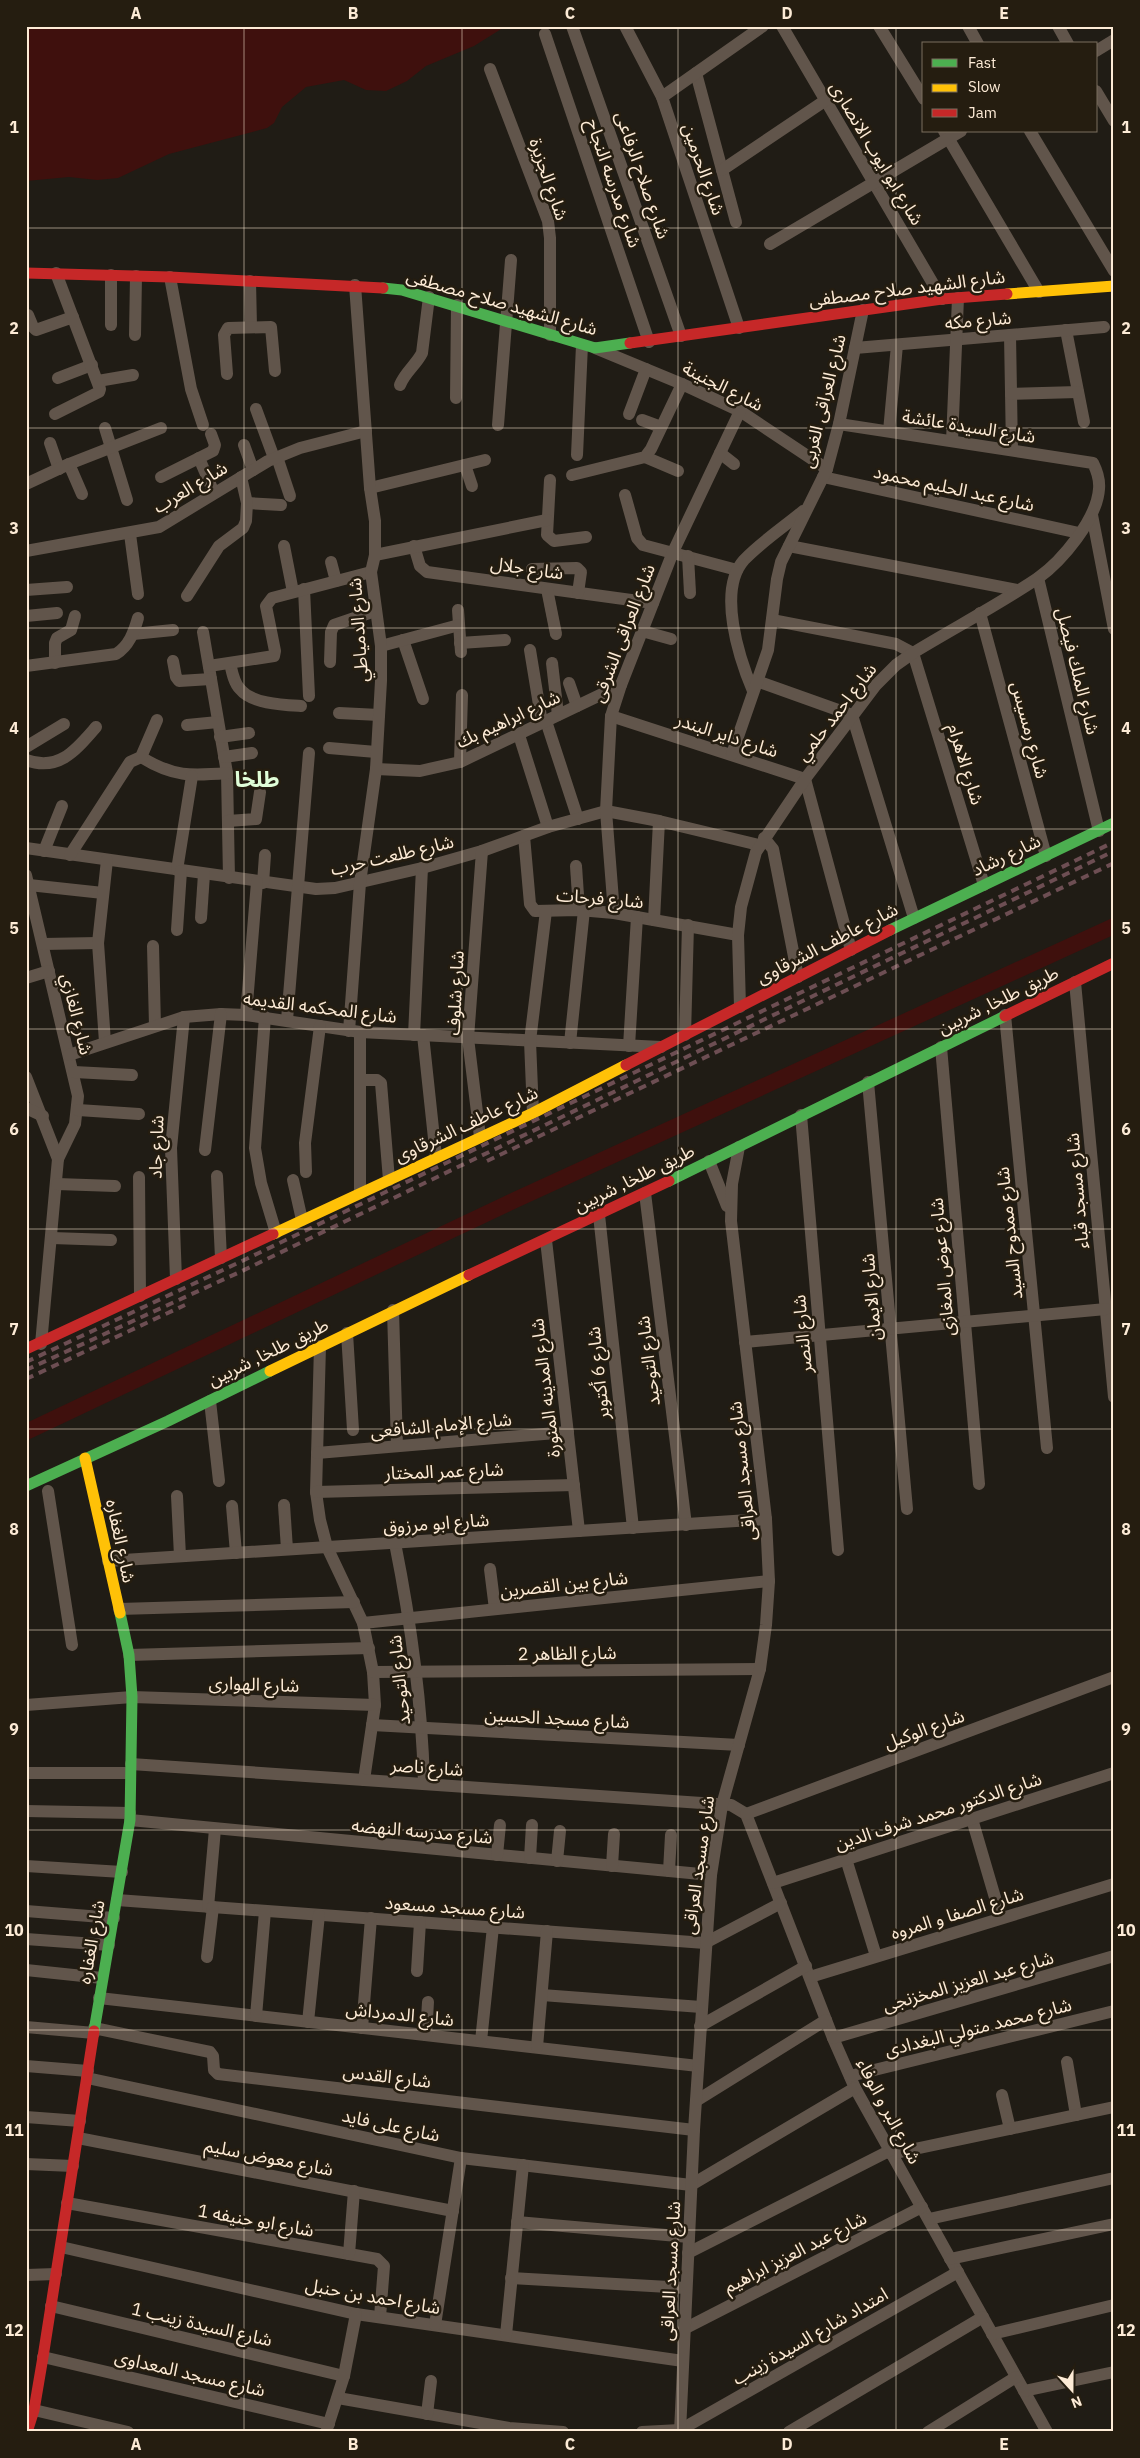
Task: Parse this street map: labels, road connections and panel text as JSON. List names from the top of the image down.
{
  "streets": {
    "main road": [
      "شارع الشهيد صلاح مصطفى",
      "شارع رشاد",
      "شارع عاطف الشرقاوى",
      "طريق طلخا, شربين",
      "شارع الغفاره"
    ],
    "street": [
      "شارع ابو ايوب الانصارى",
      "شارع الحرمين",
      "شارع صلاح الرفاعى",
      "شارع الجزيرة",
      "شارع مدرسه النجاح",
      "شارع مكه",
      "شارع الجنينة",
      "شارع العراقى الغربى",
      "شارع السيدة عائشة",
      "شارع العرب",
      "شارع عبد الحليم محمود",
      "شارع جلال",
      "شارع الدمياطي",
      "شارع العراقى الشرقى",
      "شارع الملك فيصل",
      "شارع احمد حلمي",
      "شارع ابراهيم بك",
      "شارع رمسيس",
      "شارع داير البندر",
      "شارع الاهرام",
      "شارع طلعت حرب",
      "شارع فرحات",
      "شارع شلوف",
      "شارع المحكمه القديمه",
      "شارع الغازي",
      "شارع جاد",
      "شارع مسجد قباء",
      "شارع ممدوح السيد",
      "شارع عوض المغازى",
      "شارع الايمان",
      "شارع النصر",
      "شارع التوحيد",
      "شارع 6 أكتوبر",
      "شارع المدينه المنورة",
      "شارع الإمام الشافعى",
      "شارع عمر المختار",
      "شارع مسجد العراقى",
      "شارع ابو مرزوق",
      "شارع بين القصرين",
      "شارع الظاهر 2",
      "شارع الهوارى",
      "شارع مسجد الحسين",
      "شارع الوكيل",
      "شارع ناصر",
      "شارع الدكتور محمد شرف الدين",
      "شارع مدرسه النهضه",
      "شارع مسجد مسعود",
      "شارع الصفا و المروه",
      "شارع عبد العزيز المخزنجى",
      "شارع الدمرداش",
      "شارع محمد متولي البغدادى",
      "شارع القدس",
      "شارع البر و الوفاء",
      "شارع على فايد",
      "شارع معوض سليم",
      "شارع ابو حنيفه 1",
      "شارع عبد العزيز ابراهيم",
      "شارع احمد بن حنبل",
      "شارع السيدة زينب 1",
      "امتداد شارع السيدة زينب",
      "شارع مسجد المعداوى"
    ]
  },
  "crossings": [
    ["شارع ابو ايوب الانصارى", "شارع الشهيد صلاح مصطفى"],
    ["شارع الحرمين", "شارع الشهيد صلاح مصطفى"],
    ["شارع صلاح الرفاعى", "شارع الشهيد صلاح مصطفى"],
    ["شارع الجزيرة", "شارع الشهيد صلاح مصطفى"],
    ["شارع مدرسه النجاح", "شارع الشهيد صلاح مصطفى"],
    ["شارع الشهيد صلاح مصطفى", "شارع الجنينة"],
    ["شارع الشهيد صلاح مصطفى", "شارع العراقى الغربى"],
    ["شارع الشهيد صلاح مصطفى", "شارع الدمياطي"],
    ["شارع مكه", "شارع العراقى الغربى"],
    ["شارع الجنينة", "شارع العراقى الغربى"],
    ["شارع الجنينة", "شارع عبد الحليم محمود"],
    ["شارع الجنينة", "شارع العراقى الشرقى"],
    ["شارع العراقى الغربى", "شارع السيدة عائشة"],
    ["شارع العراقى الغربى", "شارع عبد الحليم محمود"],
    ["شارع العراقى الغربى", "شارع داير البندر"],
    ["شارع السيدة عائشة", "شارع احمد حلمي"],
    ["شارع العرب", "شارع الدمياطي"],
    ["شارع عبد الحليم محمود", "شارع احمد حلمي"],
    ["شارع جلال", "شارع العراقى الشرقى"],
    ["شارع الدمياطي", "شارع ابراهيم بك"],
    ["شارع الدمياطي", "شارع طلعت حرب"],
    ["شارع الدمياطي", "شارع عاطف الشرقاوى"],
    ["شارع الدمياطي", "شارع المحكمه القديمه"],
    ["شارع العراقى الشرقى", "شارع ابراهيم بك"],
    ["شارع العراقى الشرقى", "شارع داير البندر"],
    ["شارع العراقى الشرقى", "شارع طلعت حرب"],
    ["شارع العراقى الشرقى", "شارع فرحات"],
    ["شارع الملك فيصل", "شارع احمد حلمي"],
    ["شارع الملك فيصل", "شارع رشاد"],
    ["شارع احمد حلمي", "شارع رمسيس"],
    ["شارع احمد حلمي", "شارع داير البندر"],
    ["شارع احمد حلمي", "شارع الاهرام"],
    ["شارع احمد حلمي", "شارع طلعت حرب"],
    ["شارع احمد حلمي", "شارع فرحات"],
    ["شارع احمد حلمي", "شارع عاطف الشرقاوى"],
    ["شارع رمسيس", "شارع رشاد"],
    ["شارع الاهرام", "شارع رشاد"],
    ["شارع طلعت حرب", "شارع فرحات"],
    ["شارع طلعت حرب", "شارع شلوف"],
    ["شارع رشاد", "شارع عاطف الشرقاوى"],
    ["شارع عاطف الشرقاوى", "شارع شلوف"],
    ["شارع عاطف الشرقاوى", "شارع المحكمه القديمه"],
    ["شارع عاطف الشرقاوى", "شارع جاد"],
    ["شارع شلوف", "شارع المحكمه القديمه"],
    ["طريق طلخا, شربين", "شارع مسجد قباء"],
    ["طريق طلخا, شربين", "شارع ممدوح السيد"],
    ["طريق طلخا, شربين", "شارع عوض المغازى"],
    ["طريق طلخا, شربين", "شارع الايمان"],
    ["طريق طلخا, شربين", "شارع النصر"],
    ["طريق طلخا, شربين", "شارع التوحيد"],
    ["طريق طلخا, شربين", "شارع 6 أكتوبر"],
    ["طريق طلخا, شربين", "شارع المدينه المنورة"],
    ["طريق طلخا, شربين", "شارع مسجد العراقى"],
    ["طريق طلخا, شربين", "شارع الغفاره"],
    ["شارع المحكمه القديمه", "شارع الغازي"],
    ["شارع المحكمه القديمه", "شارع جاد"],
    ["شارع التوحيد", "شارع ابو مرزوق"],
    ["شارع التوحيد", "شارع بين القصرين"],
    ["شارع التوحيد", "شارع الظاهر 2"],
    ["شارع التوحيد", "شارع مسجد الحسين"],
    ["شارع التوحيد", "شارع ناصر"],
    ["شارع 6 أكتوبر", "شارع ابو مرزوق"],
    ["شارع المدينه المنورة", "شارع الإمام الشافعى"],
    ["شارع المدينه المنورة", "شارع عمر المختار"],
    ["شارع المدينه المنورة", "شارع ابو مرزوق"],
    ["شارع مسجد العراقى", "شارع ابو مرزوق"],
    ["شارع مسجد العراقى", "شارع بين القصرين"],
    ["شارع مسجد العراقى", "شارع الظاهر 2"],
    ["شارع مسجد العراقى", "شارع مسجد الحسين"],
    ["شارع مسجد العراقى", "شارع ناصر"],
    ["شارع مسجد العراقى", "شارع مدرسه النهضه"],
    ["شارع مسجد العراقى", "شارع مسجد مسعود"],
    ["شارع مسجد العراقى", "شارع الصفا و المروه"],
    ["شارع مسجد العراقى", "شارع الدمرداش"],
    ["شارع مسجد العراقى", "شارع محمد متولي البغدادى"],
    ["شارع مسجد العراقى", "شارع القدس"],
    ["شارع مسجد العراقى", "شارع على فايد"],
    ["شارع مسجد العراقى", "شارع عبد العزيز ابراهيم"],
    ["شارع مسجد العراقى", "شارع احمد بن حنبل"],
    ["شارع مسجد العراقى", "امتداد شارع السيدة زينب"],
    ["شارع ابو مرزوق", "شارع الغفاره"],
    ["شارع الغفاره", "شارع الهوارى"],
    ["شارع الغفاره", "شارع ناصر"],
    ["شارع الغفاره", "شارع مدرسه النهضه"],
    ["شارع الغفاره", "شارع مسجد مسعود"],
    ["شارع الغفاره", "شارع الدمرداش"],
    ["شارع الغفاره", "شارع القدس"],
    ["شارع الغفاره", "شارع على فايد"],
    ["شارع الغفاره", "شارع معوض سليم"],
    ["شارع الغفاره", "شارع ابو حنيفه 1"],
    ["شارع الغفاره", "شارع احمد بن حنبل"],
    ["شارع الغفاره", "شارع السيدة زينب 1"],
    ["شارع الغفاره", "شارع مسجد المعداوى"],
    ["شارع الوكيل", "شارع البر و الوفاء"],
    ["شارع الدكتور محمد شرف الدين", "شارع البر و الوفاء"],
    ["شارع الصفا و المروه", "شارع البر و الوفاء"],
    ["شارع عبد العزيز المخزنجى", "شارع البر و الوفاء"],
    ["شارع محمد متولي البغدادى", "شارع البر و الوفاء"],
    ["شارع محمد متولي البغدادى", "شارع على فايد"],
    ["شارع البر و الوفاء", "شارع عبد العزيز ابراهيم"],
    ["شارع البر و الوفاء", "امتداد شارع السيدة زينب"],
    ["شارع ابو حنيفه 1", "شارع احمد بن حنبل"]
  ],
  "districts": ["طلخا"],
  "legend": ["Fast", "Slow", "Jam"],
  "north": "bottom",
  "grid": {
    "columns": [
      "A",
      "B",
      "C",
      "D",
      "E"
    ],
    "rows": [
      "1",
      "2",
      "3",
      "4",
      "5",
      "6",
      "7",
      "8",
      "9",
      "10",
      "11",
      "12"
    ]
  }
}
